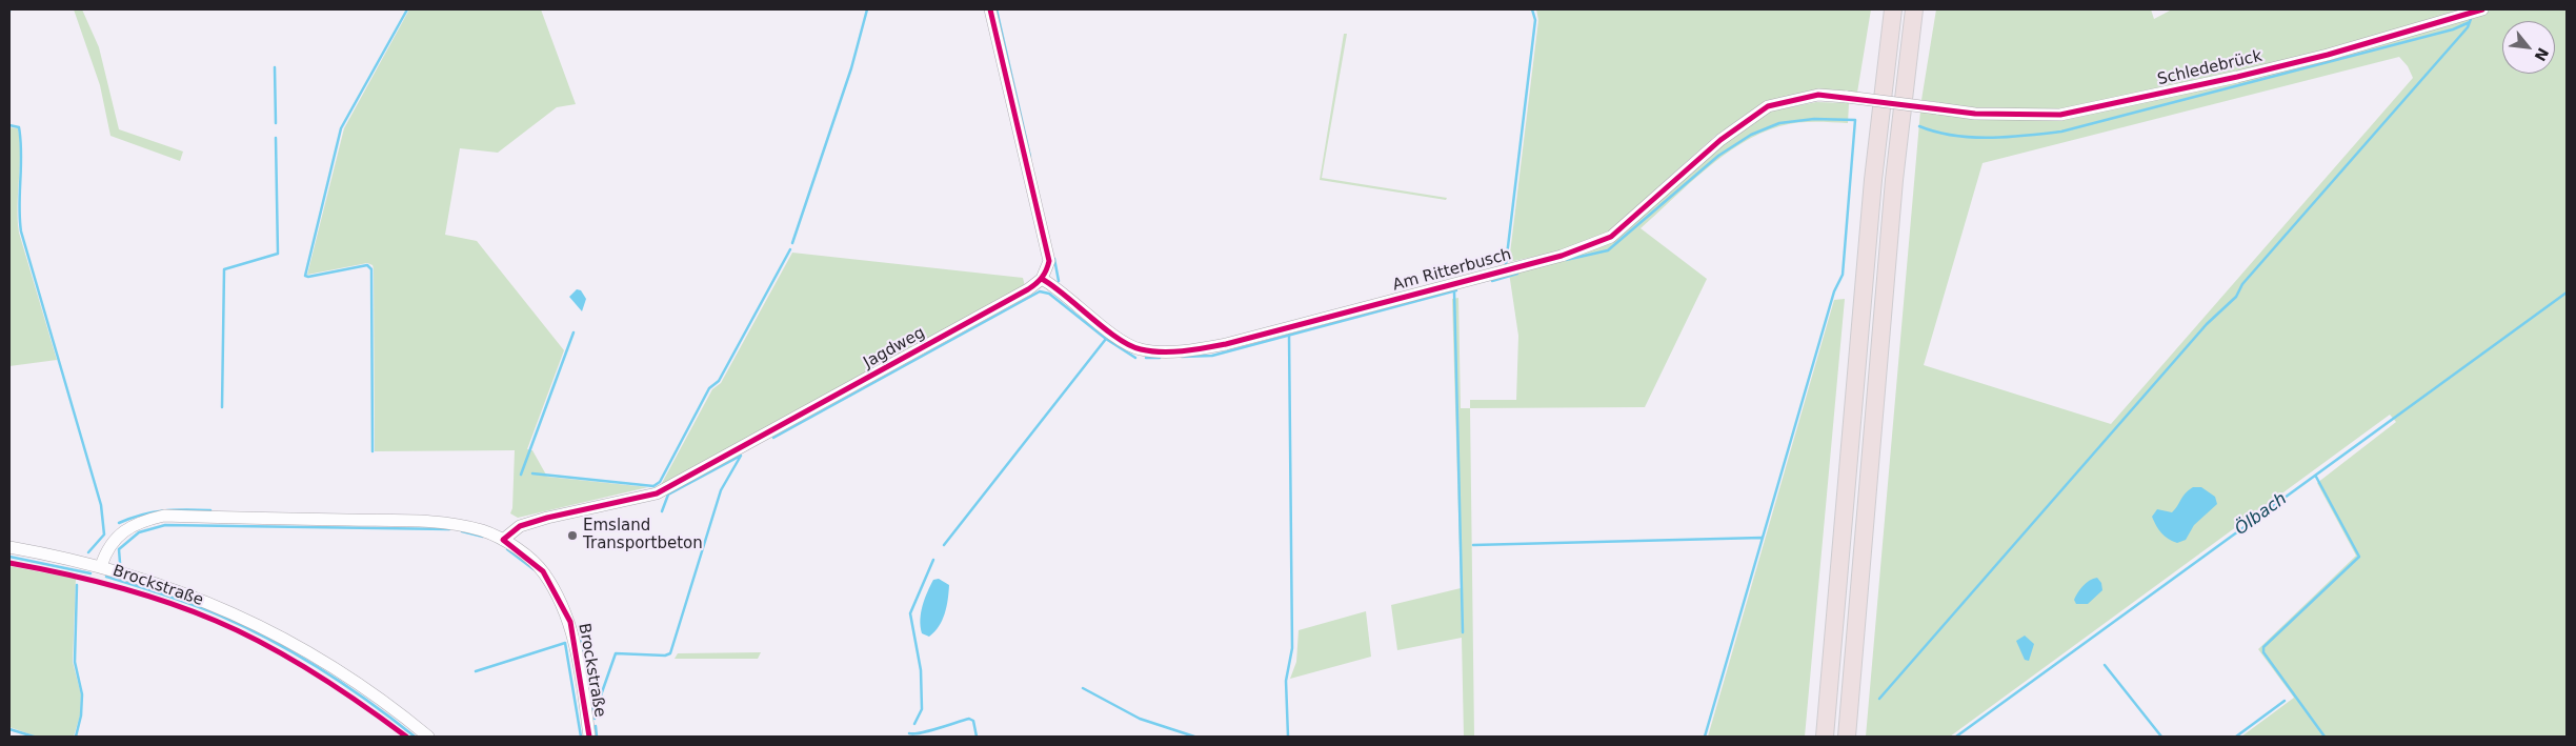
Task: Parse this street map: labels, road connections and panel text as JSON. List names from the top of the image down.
{
  "streets": {
    "street": [
      "Schledebrück",
      "Am Ritterbusch",
      "Jagdweg",
      "Brockstraße"
    ]
  },
  "crossings": [
    ["Schledebrück", "Am Ritterbusch"],
    ["Am Ritterbusch", "Jagdweg"],
    ["Jagdweg", "Brockstraße"]
  ],
  "water": ["Ölbach"],
  "places": ["Emsland Transportbeton"],
  "north": "bottom right"
}
